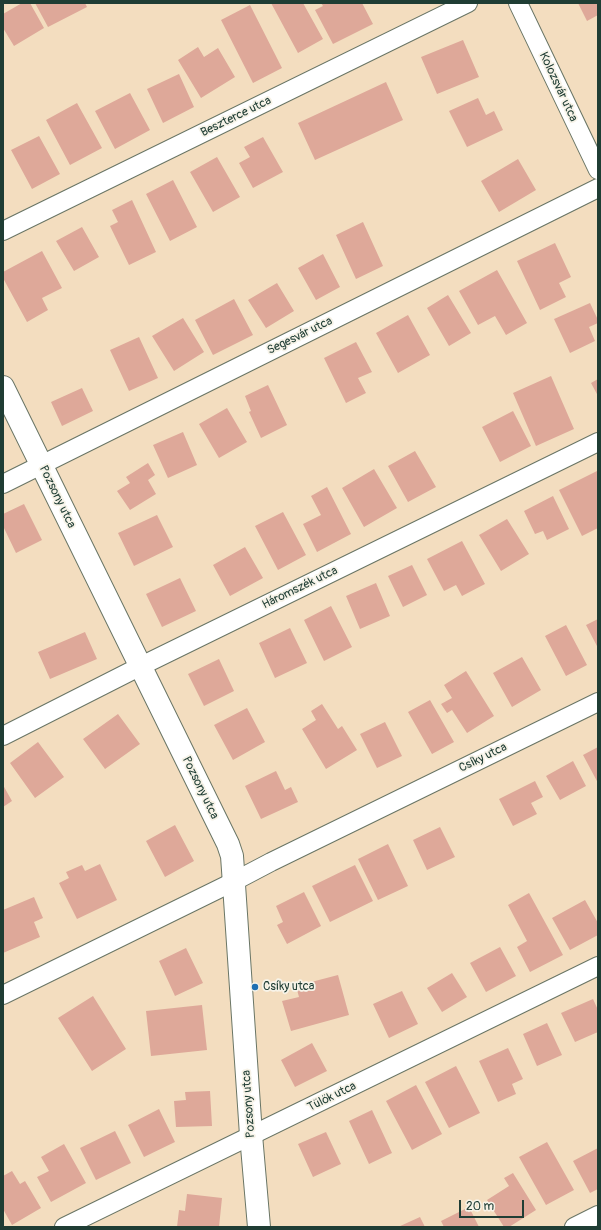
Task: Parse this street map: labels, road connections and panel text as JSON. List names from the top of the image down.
{
  "streets": {
    "street": [
      "Kolozsvár utca",
      "Beszterce utca",
      "Segesvár utca",
      "Pozsony utca",
      "Háromszék utca",
      "Csíky utca",
      "Tülök utca"
    ]
  },
  "crossings": [
    ["Segesvár utca", "Pozsony utca"],
    ["Pozsony utca", "Háromszék utca"],
    ["Pozsony utca", "Csíky utca"],
    ["Pozsony utca", "Tülök utca"]
  ],
  "places": ["Csíky utca"],
  "scale_bar": "20 m"
}
